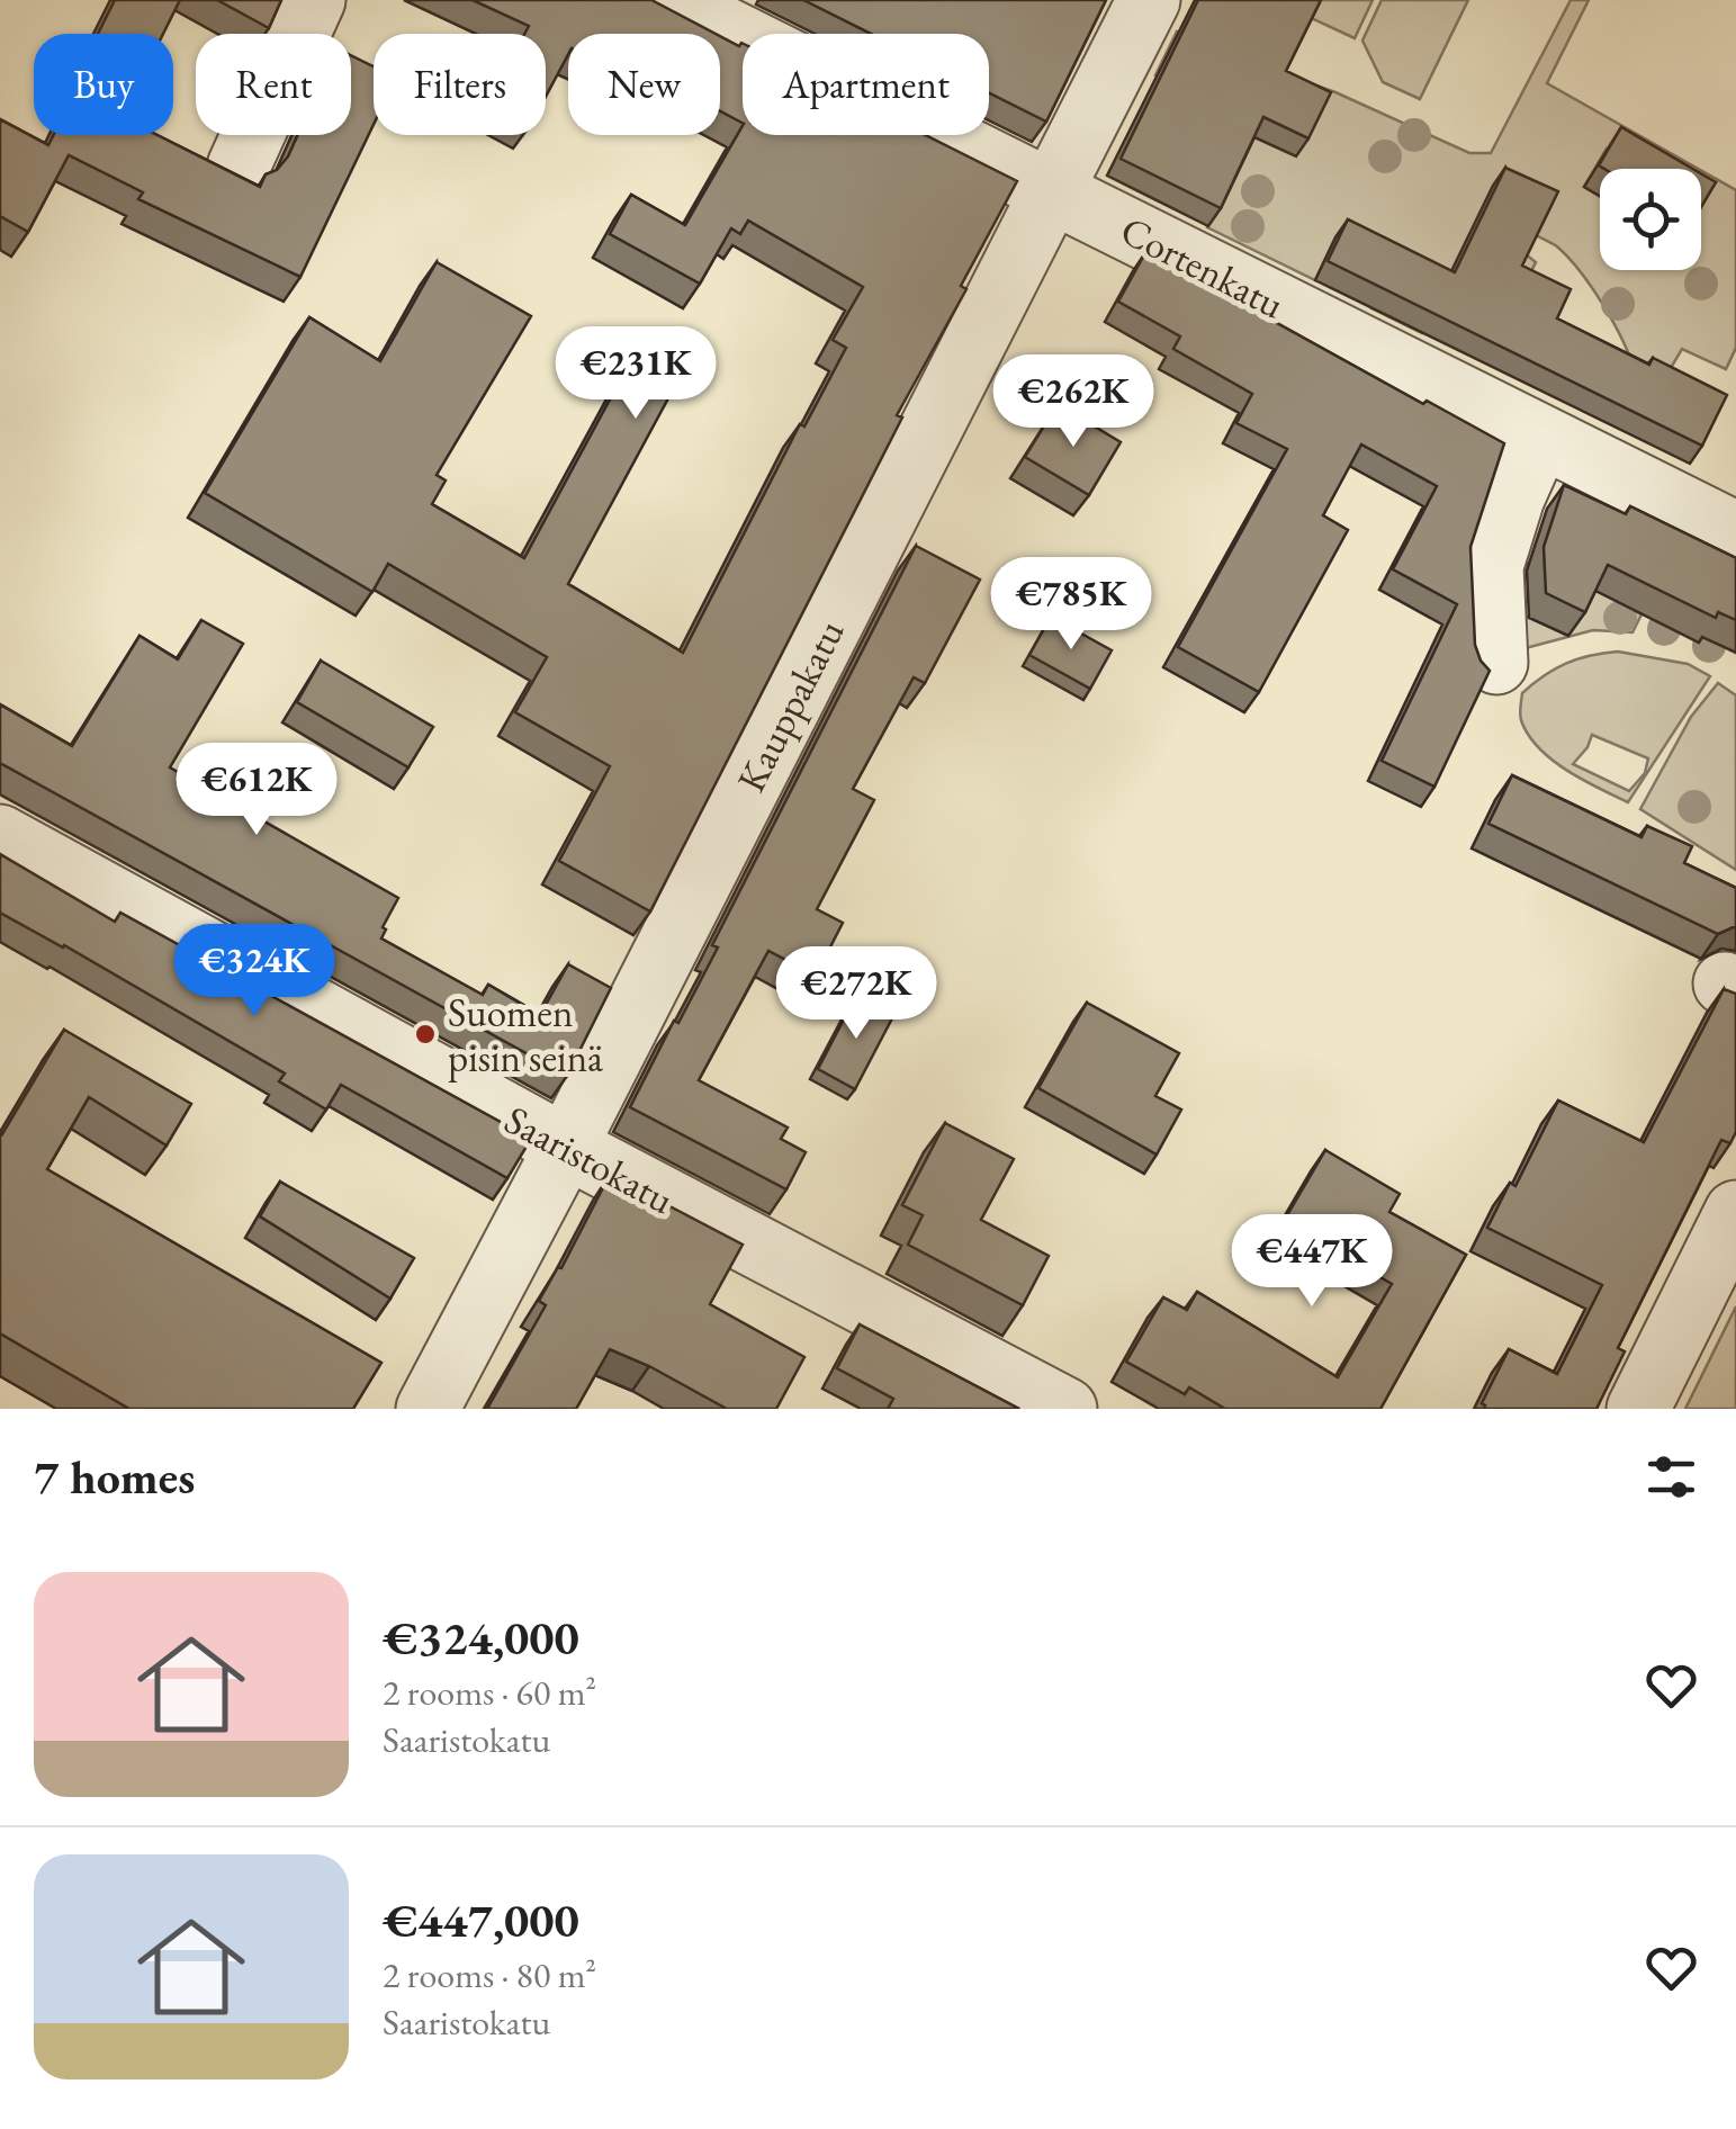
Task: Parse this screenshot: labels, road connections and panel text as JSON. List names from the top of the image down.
{
  "streets": {
    "street": ["Cortenkatu", "Kauppakatu", "Saaristokatu"]
  },
  "crossings": [
    ["Cortenkatu", "Kauppakatu"],
    ["Kauppakatu", "Saaristokatu"]
  ],
  "places": ["Suomen pisin seinä"],
  "page": {
    "chip": [
      "Buy",
      "Rent",
      "Filters",
      "New",
      "Apartment"
    ],
    "price": [
      "€231K",
      "€262K",
      "€785K",
      "€612K",
      "€324K",
      "€272K",
      "€447K"
    ],
    "heading": "7 homes",
    "list": [
      {
        "name": "€324,000",
        "note": "2 rooms · 60 m² · Saaristokatu"
      },
      {
        "name": "€447,000",
        "note": "2 rooms · 80 m² · Saaristokatu"
      }
    ]
  }
}
